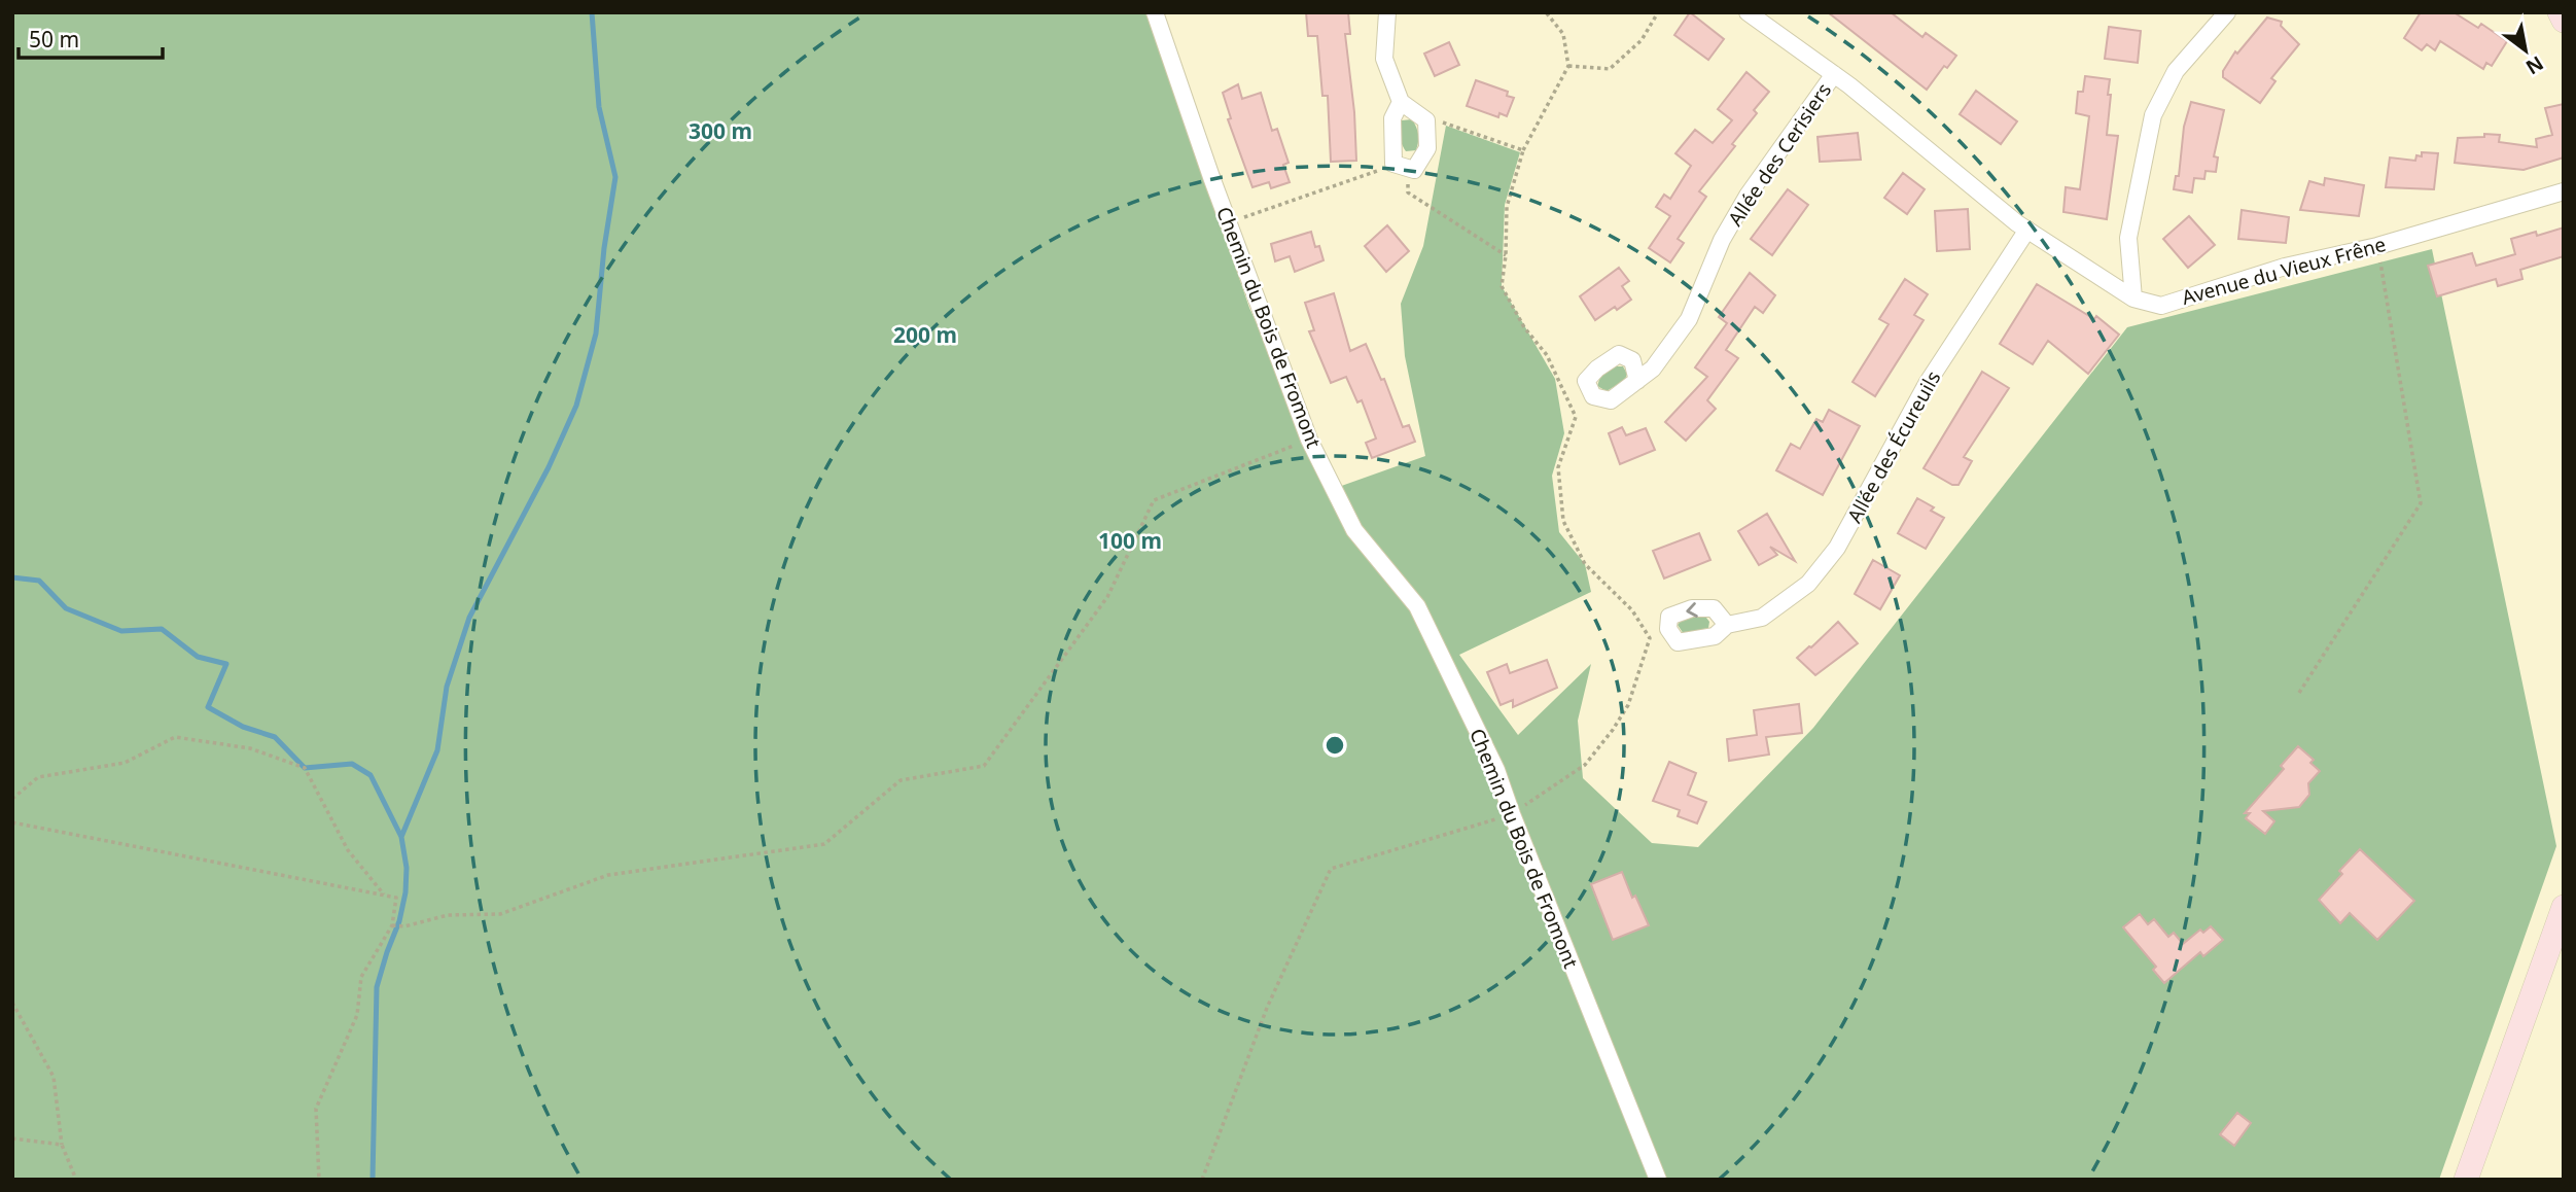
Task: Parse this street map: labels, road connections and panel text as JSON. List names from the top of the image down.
{
  "streets": {
    "street": [
      "Allée des Cerisiers",
      "Avenue du Vieux Frêne",
      "Chemin du Bois de Fromont",
      "Allée des Écureuils"
    ]
  },
  "crossings": [
    ["Allée des Cerisiers", "Avenue du Vieux Frêne"],
    ["Avenue du Vieux Frêne", "Allée des Écureuils"]
  ],
  "scale_bar": "50 m",
  "north": "bottom right",
  "rings": ["300 m", "200 m", "100 m"]
}
